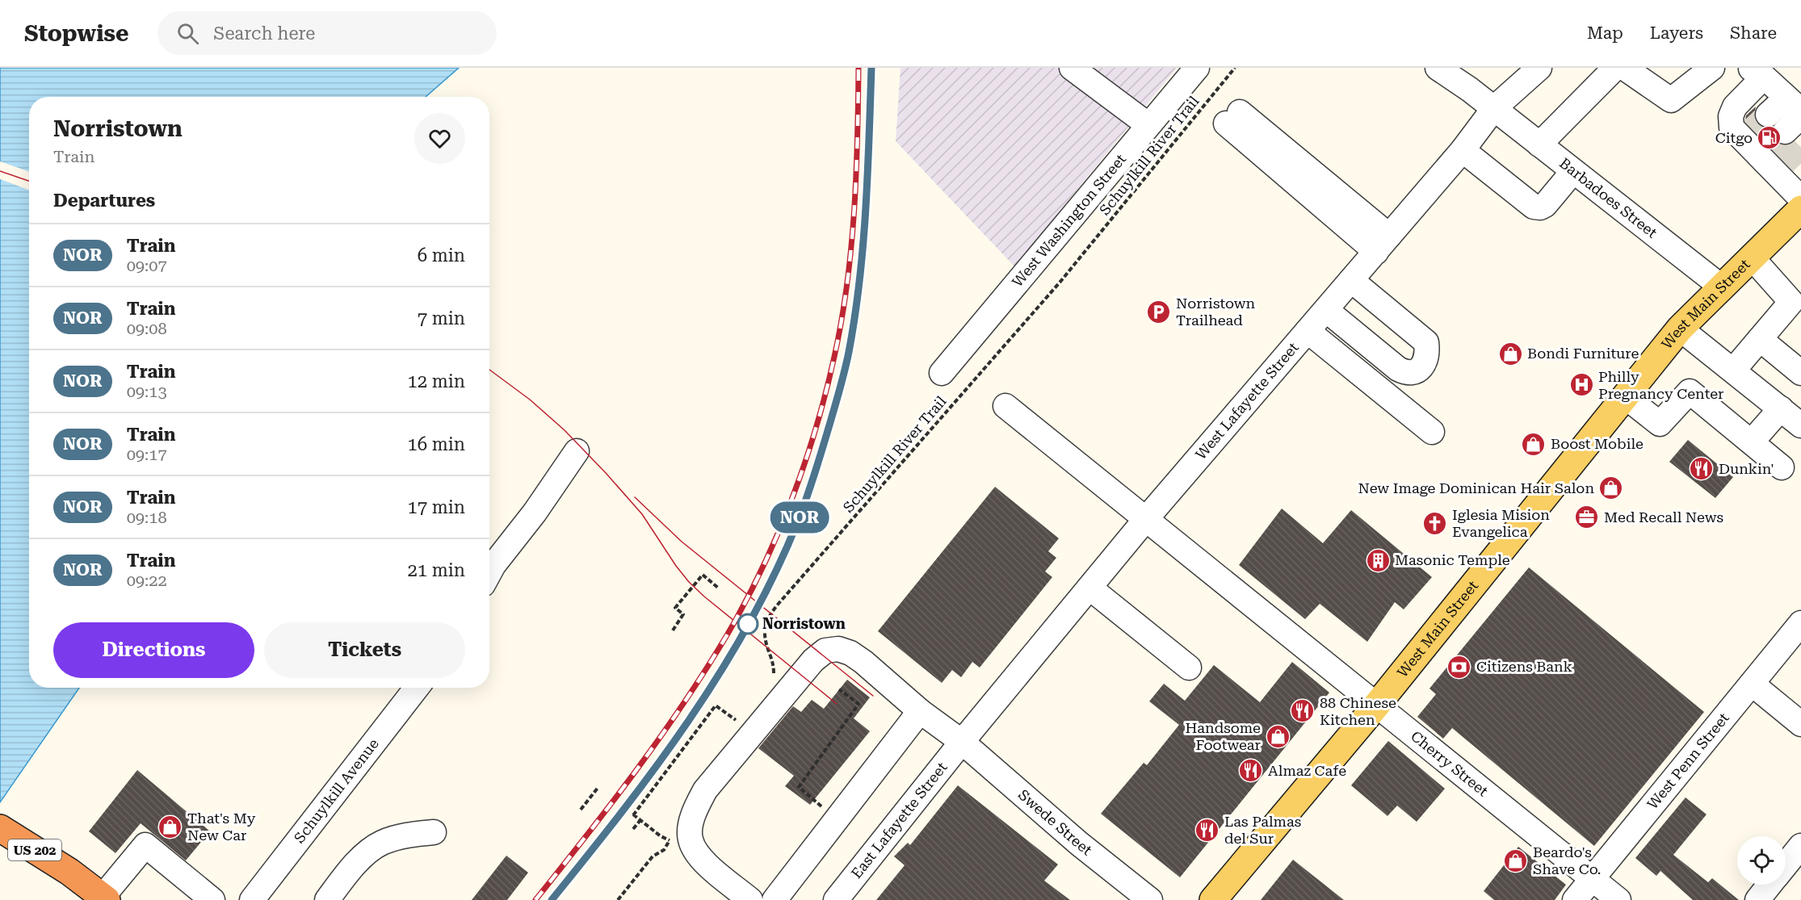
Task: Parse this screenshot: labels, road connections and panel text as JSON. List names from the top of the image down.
{
  "streets": {
    "highway": ["US 202"],
    "main road": ["West Main Street"],
    "street": [
      "Barbadoes Street",
      "West Washington Street",
      "West Lafayette Street",
      "West Penn Street",
      "Cherry Street",
      "Schuylkill Avenue",
      "East Lafayette Street",
      "Swede Street"
    ],
    "path": ["Schuylkill River Trail"]
  },
  "crossings": [
    ["Barbadoes Street", "West Main Street"],
    ["Barbadoes Street", "West Lafayette Street"],
    ["West Main Street", "Cherry Street"],
    ["West Lafayette Street", "Cherry Street"],
    ["West Lafayette Street", "East Lafayette Street"],
    ["West Lafayette Street", "Swede Street"],
    ["West Penn Street", "Cherry Street"],
    ["East Lafayette Street", "Swede Street"]
  ],
  "places": {
    "fuel station": ["Citgo"],
    "parking": ["Norristown Trailhead"],
    "shop": [
      "Bondi Furniture",
      "Boost Mobile",
      "New Image Dominican Hair Salon",
      "Handsome Footwear",
      "That's My New Car",
      "Beardo's Shave Co."
    ],
    "hospital": ["Philly Pregnancy Center"],
    "restaurant": [
      "Dunkin'",
      "88 Chinese Kitchen",
      "Almaz Cafe",
      "Las Palmas del Sur"
    ],
    "office": ["Med Recall News"],
    "church": ["Iglesia Mision Evangelica"],
    "building": ["Masonic Temple"],
    "other": ["Norristown"],
    "bank": ["Citizens Bank"]
  },
  "page": {
    "header": "Stopwise",
    "search": "Search here",
    "nav": ["Map", "Layers", "Share"],
    "on_map": "NOR",
    "heading": [
      ["Norristown", "Train"],
      "Departures"
    ],
    "list": [
      {
        "mark": "NOR",
        "name": "Train",
        "note": "09:07",
        "value": "6 min"
      },
      {
        "mark": "NOR",
        "name": "Train",
        "note": "09:08",
        "value": "7 min"
      },
      {
        "mark": "NOR",
        "name": "Train",
        "note": "09:13",
        "value": "12 min"
      },
      {
        "mark": "NOR",
        "name": "Train",
        "note": "09:17",
        "value": "16 min"
      },
      {
        "mark": "NOR",
        "name": "Train",
        "note": "09:18",
        "value": "17 min"
      },
      {
        "mark": "NOR",
        "name": "Train",
        "note": "09:22",
        "value": "21 min"
      }
    ],
    "buttons": ["Directions", "Tickets"]
  }
}
